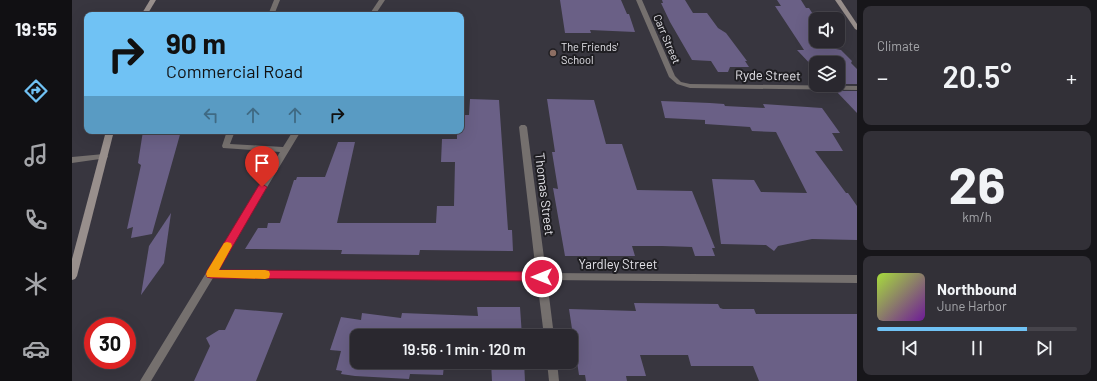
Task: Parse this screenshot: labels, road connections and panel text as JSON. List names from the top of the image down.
{
  "streets": {
    "street": [
      "Carr Street",
      "Ryde Street",
      "Thomas Street",
      "Yardley Street"
    ]
  },
  "crossings": [
    ["Carr Street", "Ryde Street"],
    ["Thomas Street", "Yardley Street"]
  ],
  "places": ["The Friends' School"],
  "page": {
    "tabs": "19:55",
    "tile": [
      "Climate",
      ["26", "km/h"]
    ],
    "turn": ["90 m", "Commercial Road"],
    "heat": ["−", "20.5°", "+"],
    "song": ["Northbound", "June Harbor"],
    "limit": "30",
    "trip": "19:56 · 1 min · 120 m"
  }
}
